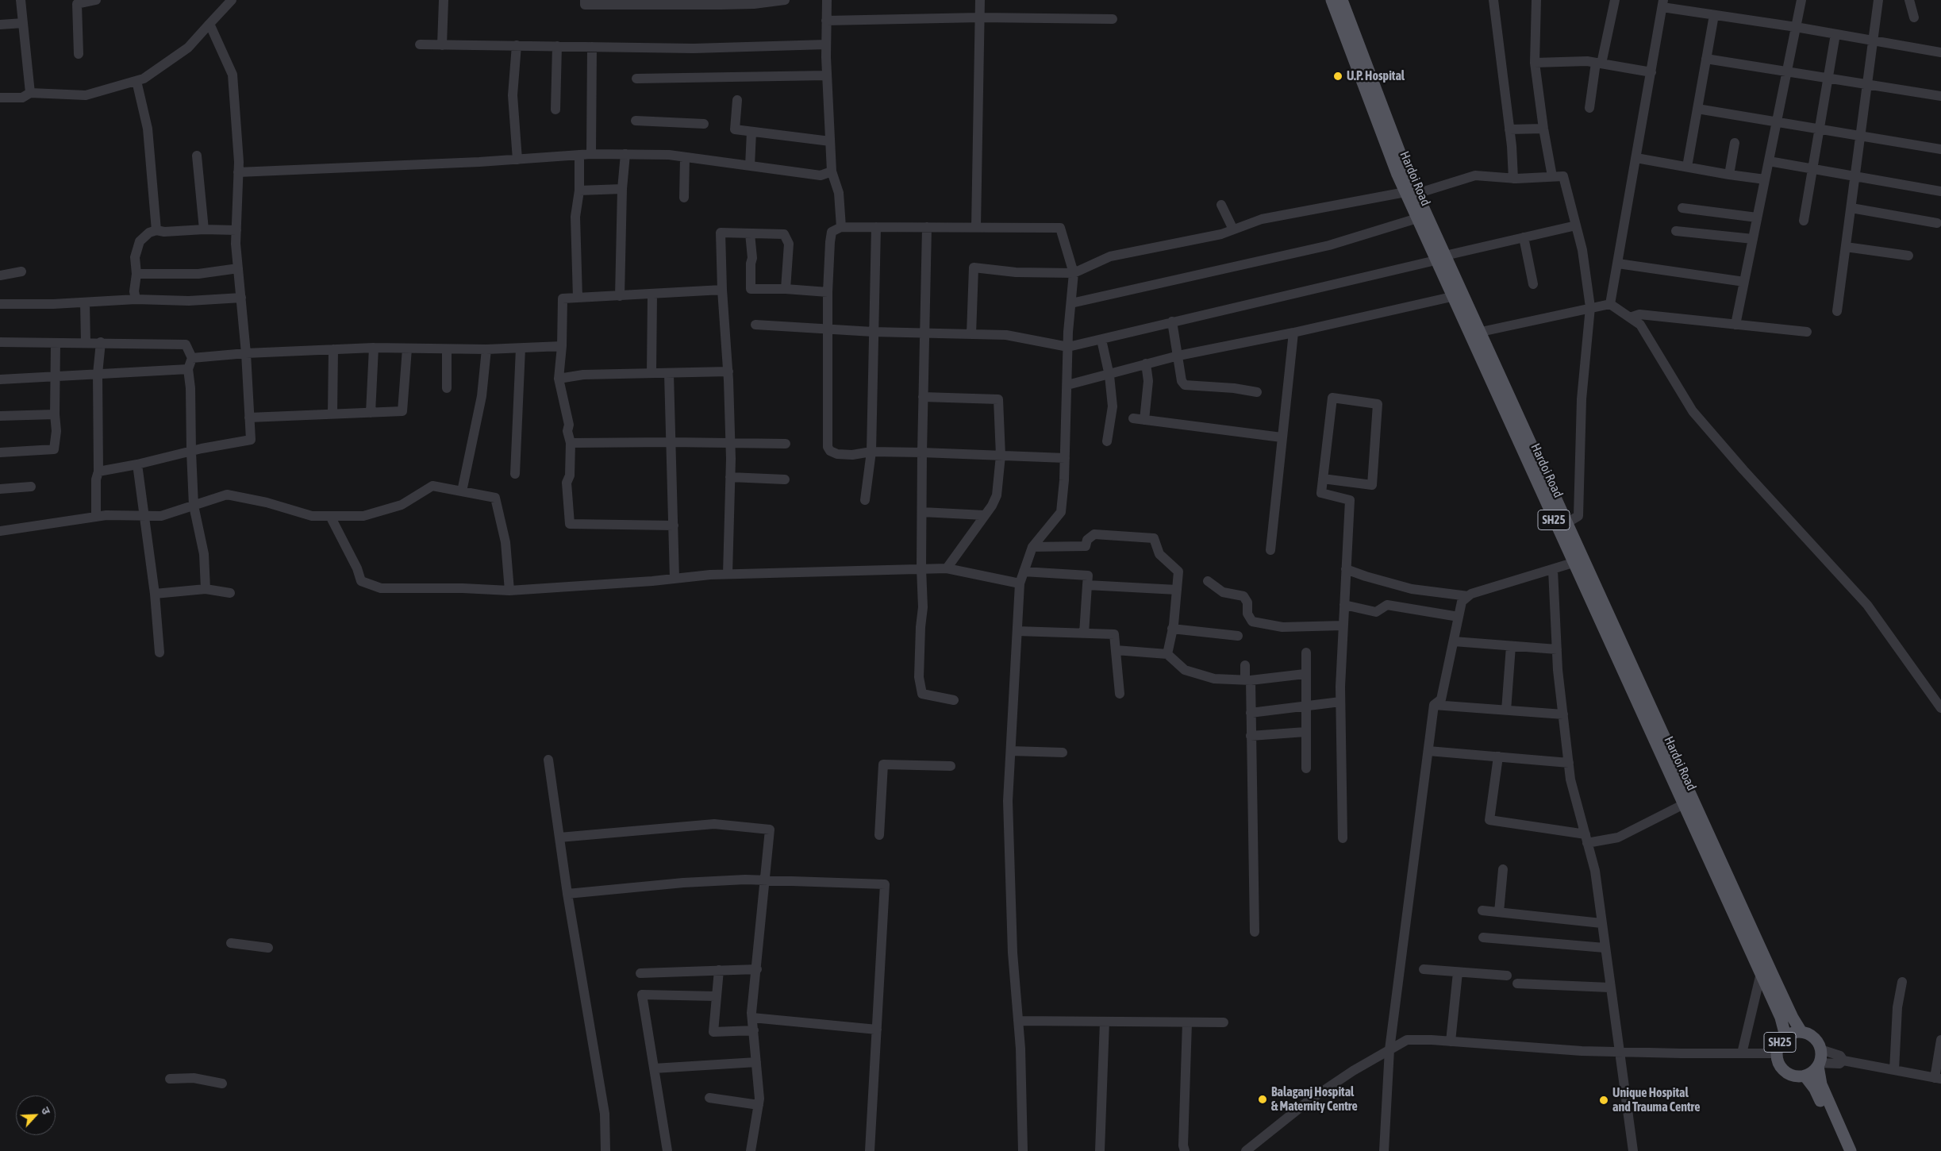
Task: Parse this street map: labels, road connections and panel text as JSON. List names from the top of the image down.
{
  "streets": {
    "main road": ["Hardoi Road", "SH25"]
  },
  "crossings": [
    ["Hardoi Road", "SH25"]
  ],
  "places": ["U.P. Hospital", "Balaganj Hospital & Maternity Centre", "Unique Hospital and Trauma Centre"],
  "north": "top right"
}
